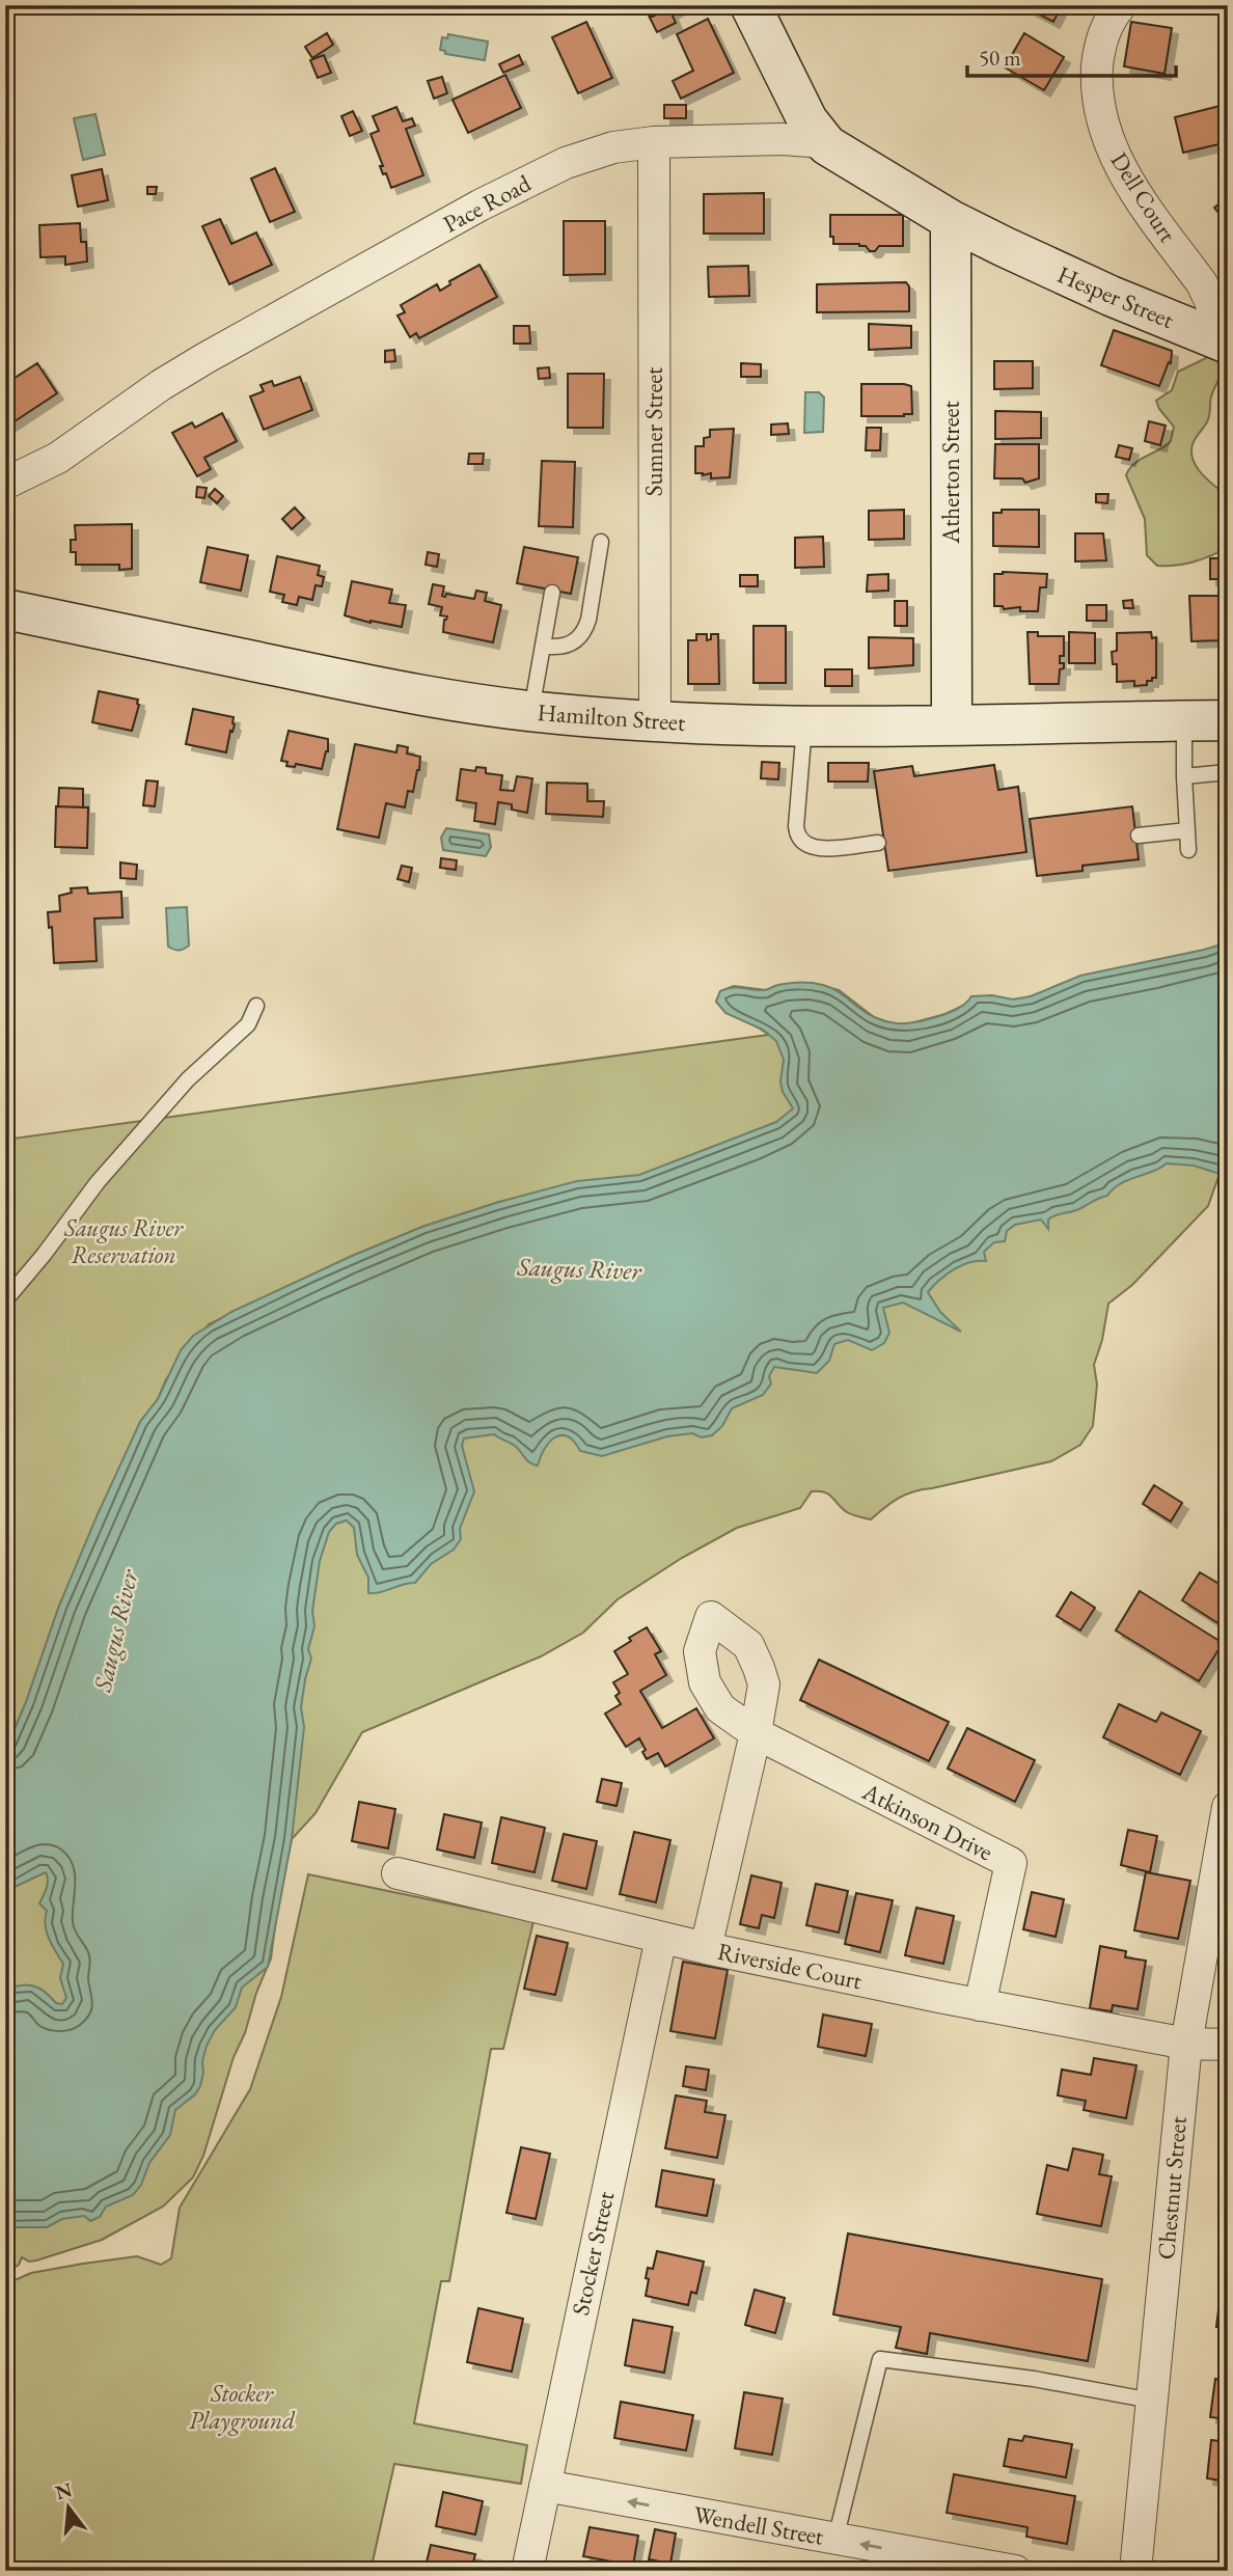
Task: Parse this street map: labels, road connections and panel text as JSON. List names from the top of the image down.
{
  "streets": {
    "main road": [
      "Pace Road",
      "Hesper Street",
      "Atherton Street",
      "Hamilton Street"
    ],
    "street": [
      "Dell Court",
      "Sumner Street",
      "Atkinson Drive",
      "Riverside Court",
      "Chestnut Street",
      "Stocker Street",
      "Wendell Street"
    ]
  },
  "crossings": [
    ["Dell Court", "Hesper Street"],
    ["Pace Road", "Hesper Street"],
    ["Pace Road", "Sumner Street"],
    ["Pace Road", "Atherton Street"],
    ["Sumner Street", "Hamilton Street"],
    ["Atherton Street", "Hamilton Street"],
    ["Atkinson Drive", "Riverside Court"],
    ["Riverside Court", "Chestnut Street"],
    ["Riverside Court", "Stocker Street"],
    ["Stocker Street", "Wendell Street"]
  ],
  "one_way": ["Wendell Street"],
  "water": ["Saugus River"],
  "parks": ["Saugus River Reservation", "Stocker Playground"],
  "scale_bar": "50 m",
  "north": "top"
}
